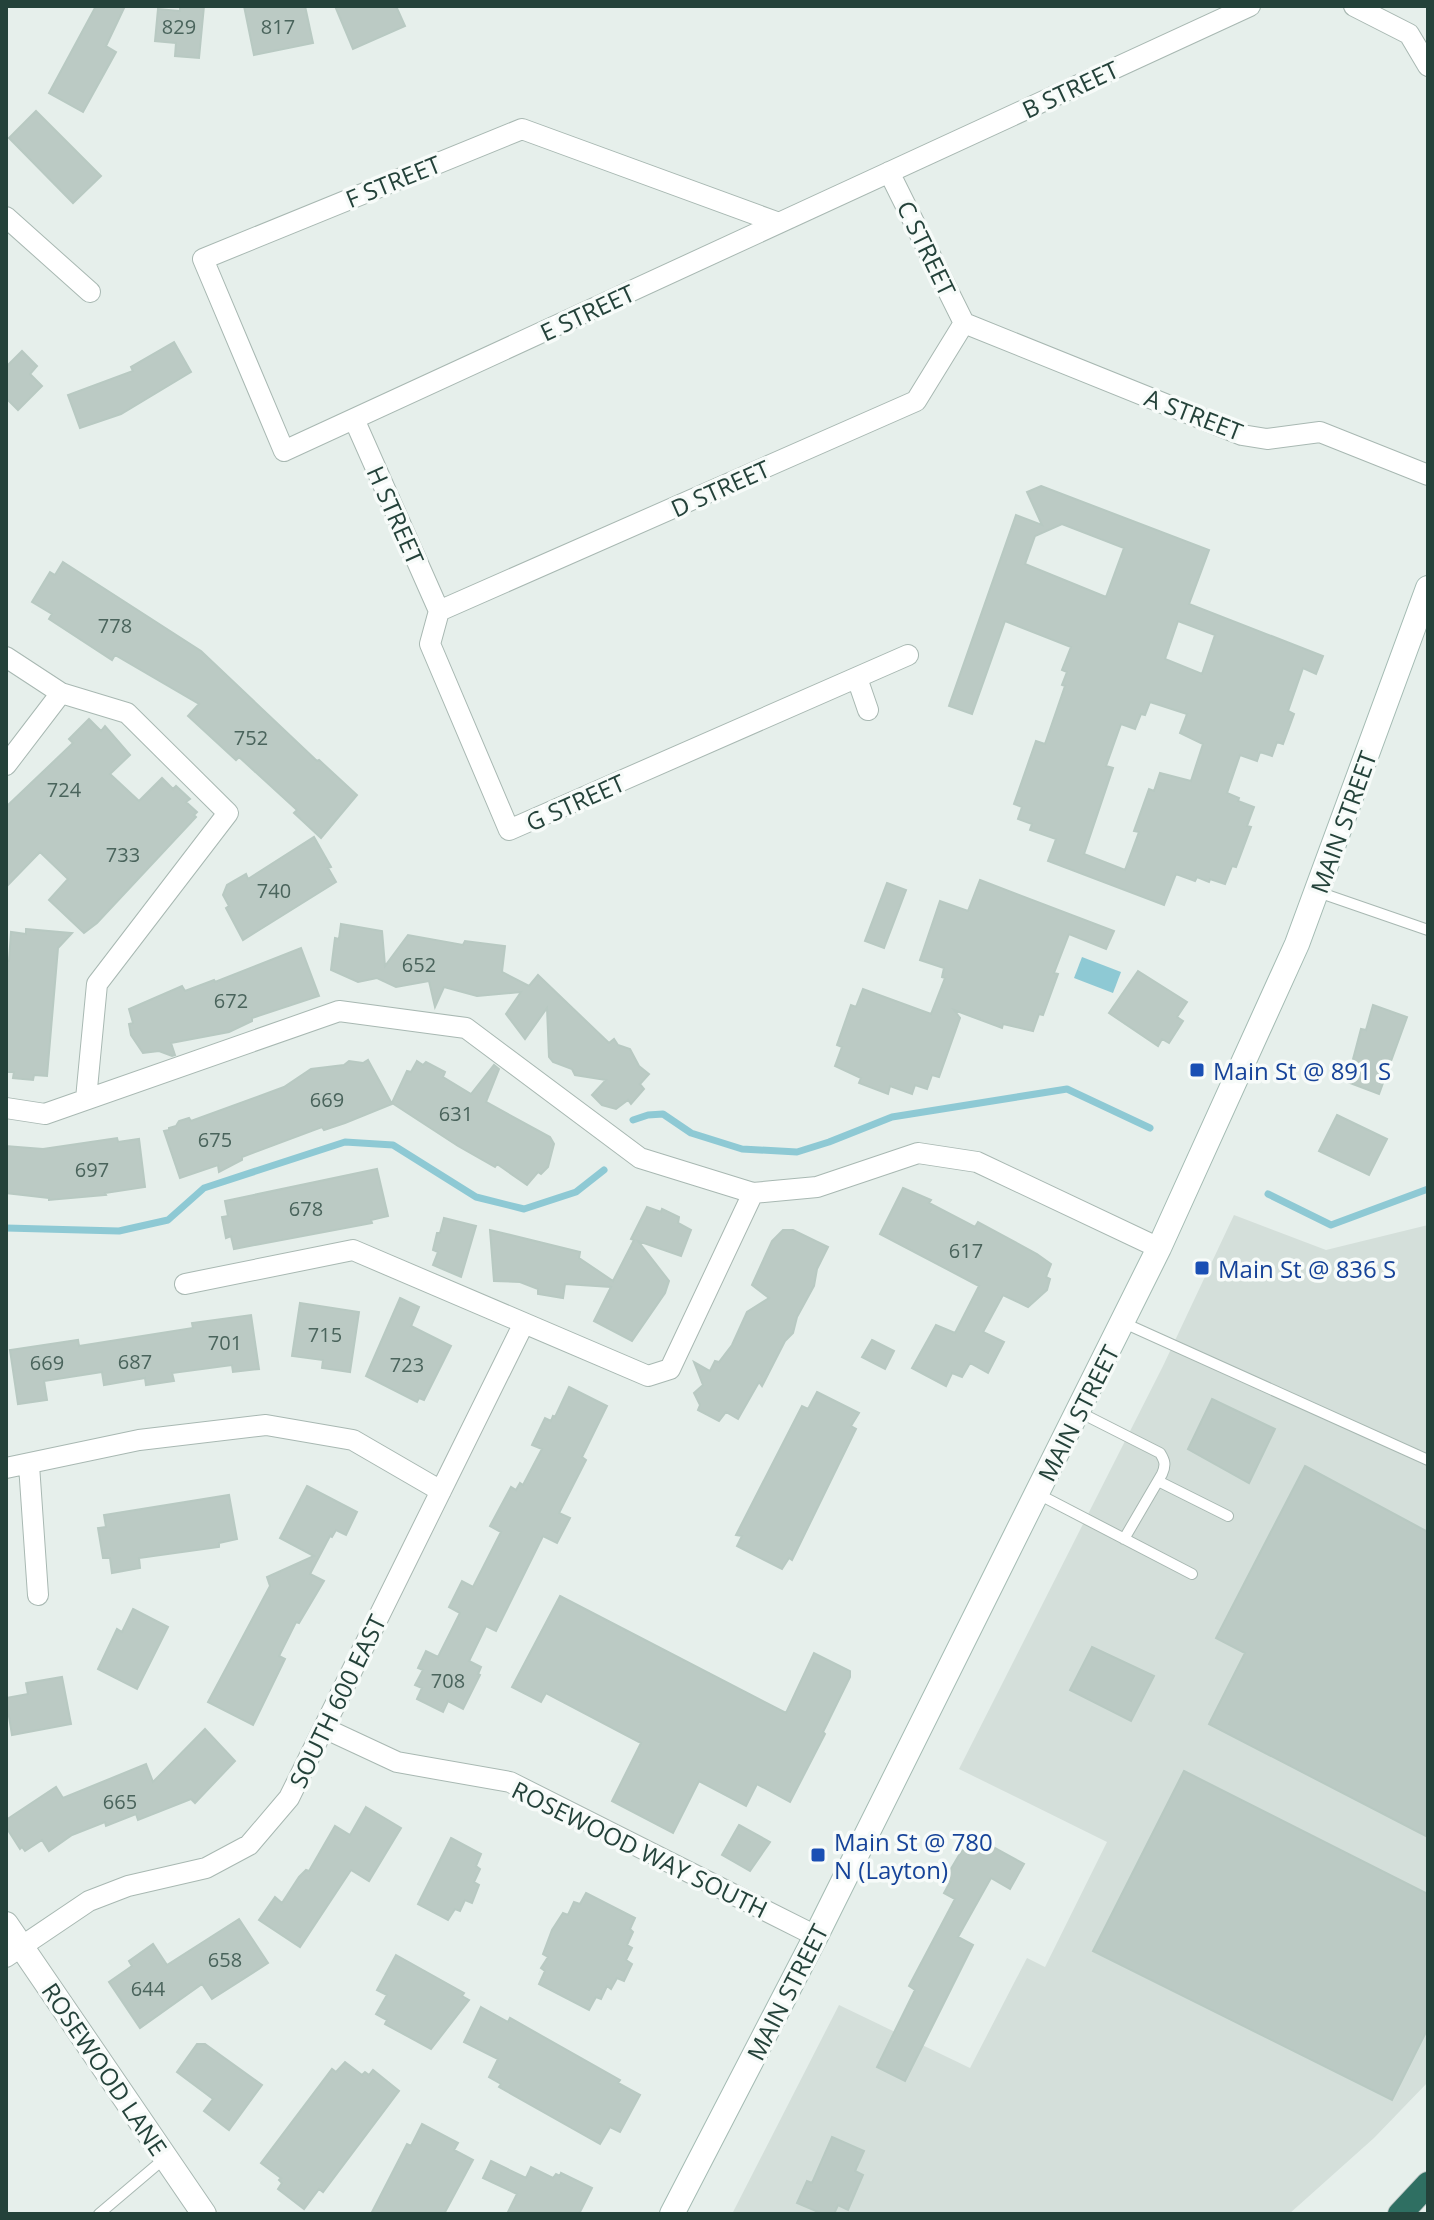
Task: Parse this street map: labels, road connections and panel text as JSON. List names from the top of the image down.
{
  "streets": {
    "main road": ["MAIN STREET", "ROSEWOOD LANE"],
    "street": [
      "B STREET",
      "F STREET",
      "C STREET",
      "E STREET",
      "A STREET",
      "D STREET",
      "H STREET",
      "G STREET",
      "SOUTH 600 EAST",
      "ROSEWOOD WAY SOUTH"
    ]
  },
  "crossings": [
    ["B STREET", "C STREET"],
    ["B STREET", "E STREET"],
    ["F STREET", "E STREET"],
    ["C STREET", "E STREET"],
    ["C STREET", "A STREET"],
    ["C STREET", "D STREET"],
    ["E STREET", "H STREET"],
    ["A STREET", "D STREET"],
    ["D STREET", "H STREET"],
    ["D STREET", "G STREET"],
    ["H STREET", "G STREET"],
    ["MAIN STREET", "ROSEWOOD WAY SOUTH"],
    ["SOUTH 600 EAST", "ROSEWOOD WAY SOUTH"],
    ["SOUTH 600 EAST", "ROSEWOOD LANE"]
  ],
  "places": {
    "transit": ["Main St @ 891 S", "Main St @ 836 S", "Main St @ 780 N (Layton)"]
  },
  "house_numbers": [
    "829",
    "817",
    "778",
    "752",
    "724",
    "733",
    "740",
    "652",
    "672",
    "669",
    "631",
    "675",
    "697",
    "678",
    "617",
    "715",
    "701",
    "687",
    "669",
    "723",
    "708",
    "665",
    "658",
    "644"
  ]
}
